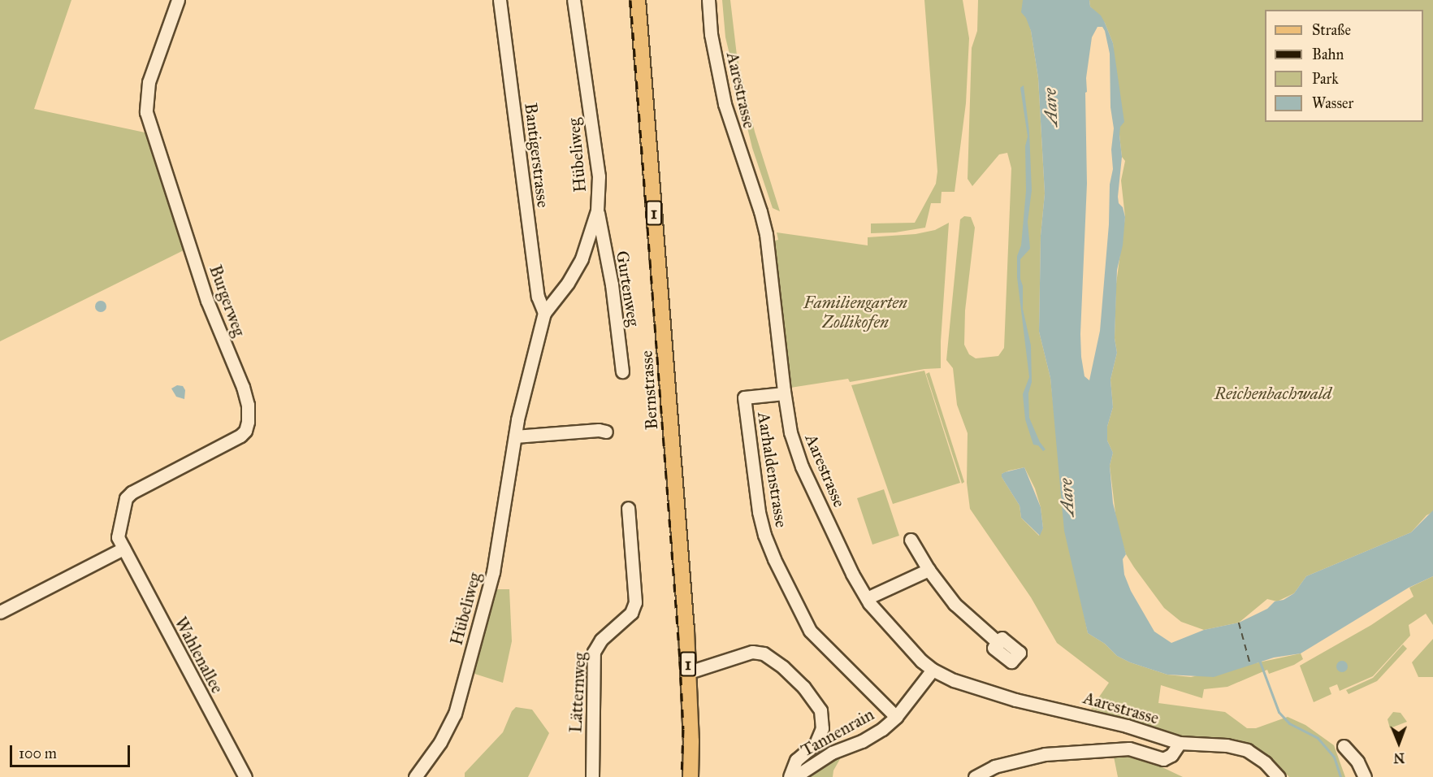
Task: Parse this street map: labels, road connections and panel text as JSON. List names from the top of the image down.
{
  "streets": {
    "main road": ["1", "Bernstrasse"],
    "street": [
      "Aarestrasse",
      "Bantigerstrasse",
      "Hübeliweg",
      "Gurtenweg",
      "Burgerweg",
      "Aarhaldenstrasse",
      "Wahlenallee",
      "Lätternweg",
      "Tannenrain"
    ]
  },
  "crossings": [
    ["Aarestrasse", "Aarhaldenstrasse"],
    ["Aarestrasse", "Tannenrain"],
    ["Bantigerstrasse", "Hübeliweg"],
    ["Hübeliweg", "Gurtenweg"],
    ["Burgerweg", "Wahlenallee"],
    ["Aarhaldenstrasse", "Tannenrain"]
  ],
  "water": ["Aare"],
  "parks": ["Familiengarten Zollikofen", "Reichenbachwald"],
  "legend": [
    "Straße",
    "Bahn",
    "Park",
    "Wasser"
  ],
  "scale_bar": "100 m",
  "north": "bottom"
}
